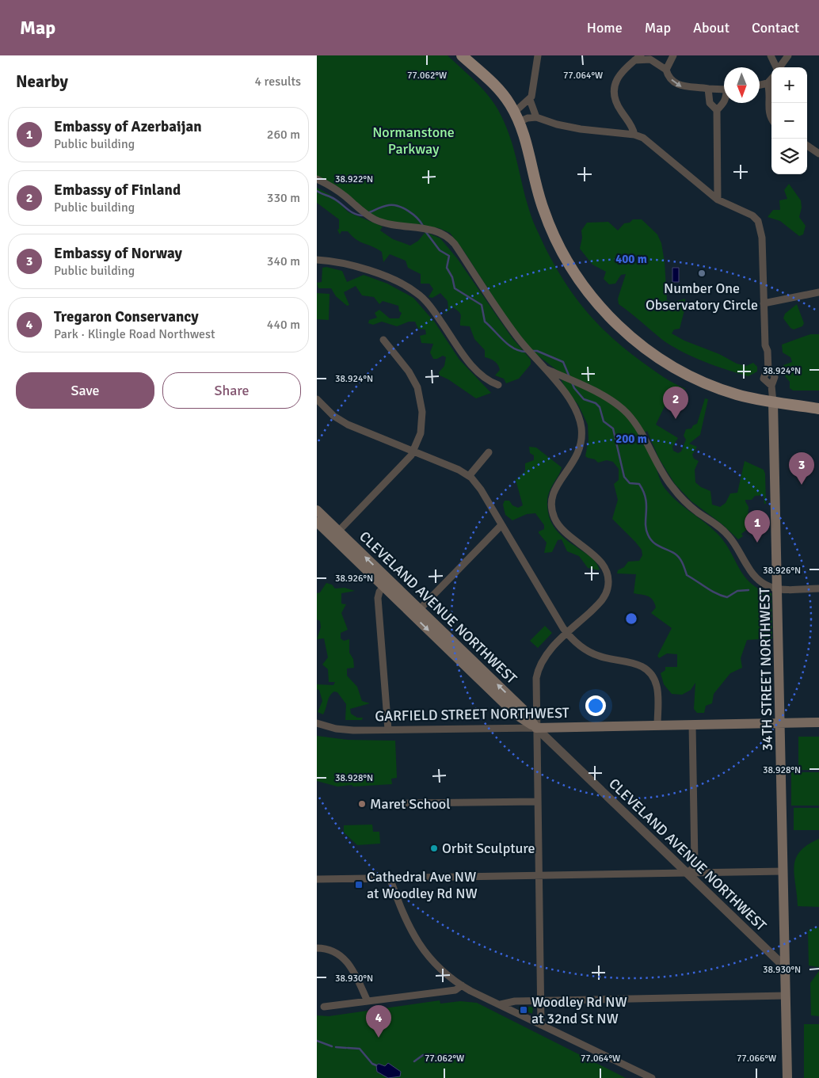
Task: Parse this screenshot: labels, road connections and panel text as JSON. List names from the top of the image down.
{
  "streets": {
    "main road": ["CLEVELAND AVENUE NORTHWEST", "34TH STREET NORTHWEST", "GARFIELD STREET NORTHWEST"]
  },
  "crossings": [
    ["CLEVELAND AVENUE NORTHWEST", "34TH STREET NORTHWEST"],
    ["CLEVELAND AVENUE NORTHWEST", "GARFIELD STREET NORTHWEST"],
    ["34TH STREET NORTHWEST", "GARFIELD STREET NORTHWEST"]
  ],
  "parks": ["Normanstone Parkway"],
  "places": {
    "other": ["Number One Observatory Circle", "Maret School", "Orbit Sculpture"],
    "transit": ["Cathedral Ave NW at Woodley Rd NW", "Woodley Rd NW at 32nd St NW"]
  },
  "north": "bottom",
  "page": {
    "header": "Map",
    "nav": [
      "Home",
      "Map",
      "About",
      "Contact"
    ],
    "heading": ["Nearby", "4 results"],
    "map_buttons": ["+", "−"],
    "list": [
      {
        "mark": "1",
        "name": "Embassy of Azerbaijan",
        "note": "Public building",
        "value": "260 m"
      },
      {
        "mark": "2",
        "name": "Embassy of Finland",
        "note": "Public building",
        "value": "330 m"
      },
      {
        "mark": "3",
        "name": "Embassy of Norway",
        "note": "Public building",
        "value": "340 m"
      },
      {
        "mark": "4",
        "name": "Tregaron Conservancy",
        "note": "Park · Klingle Road Northwest",
        "value": "440 m"
      }
    ],
    "buttons": ["Save", "Share"],
    "pins": [
      "2",
      "3",
      "1",
      "4"
    ]
  },
  "coordinates": [
    "77.062°W",
    "77.064°W",
    "38.922°N",
    "38.924°N",
    "38.926°N",
    "38.928°N",
    "38.930°N",
    "77.066°W"
  ],
  "rings": ["400 m", "200 m"]
}
